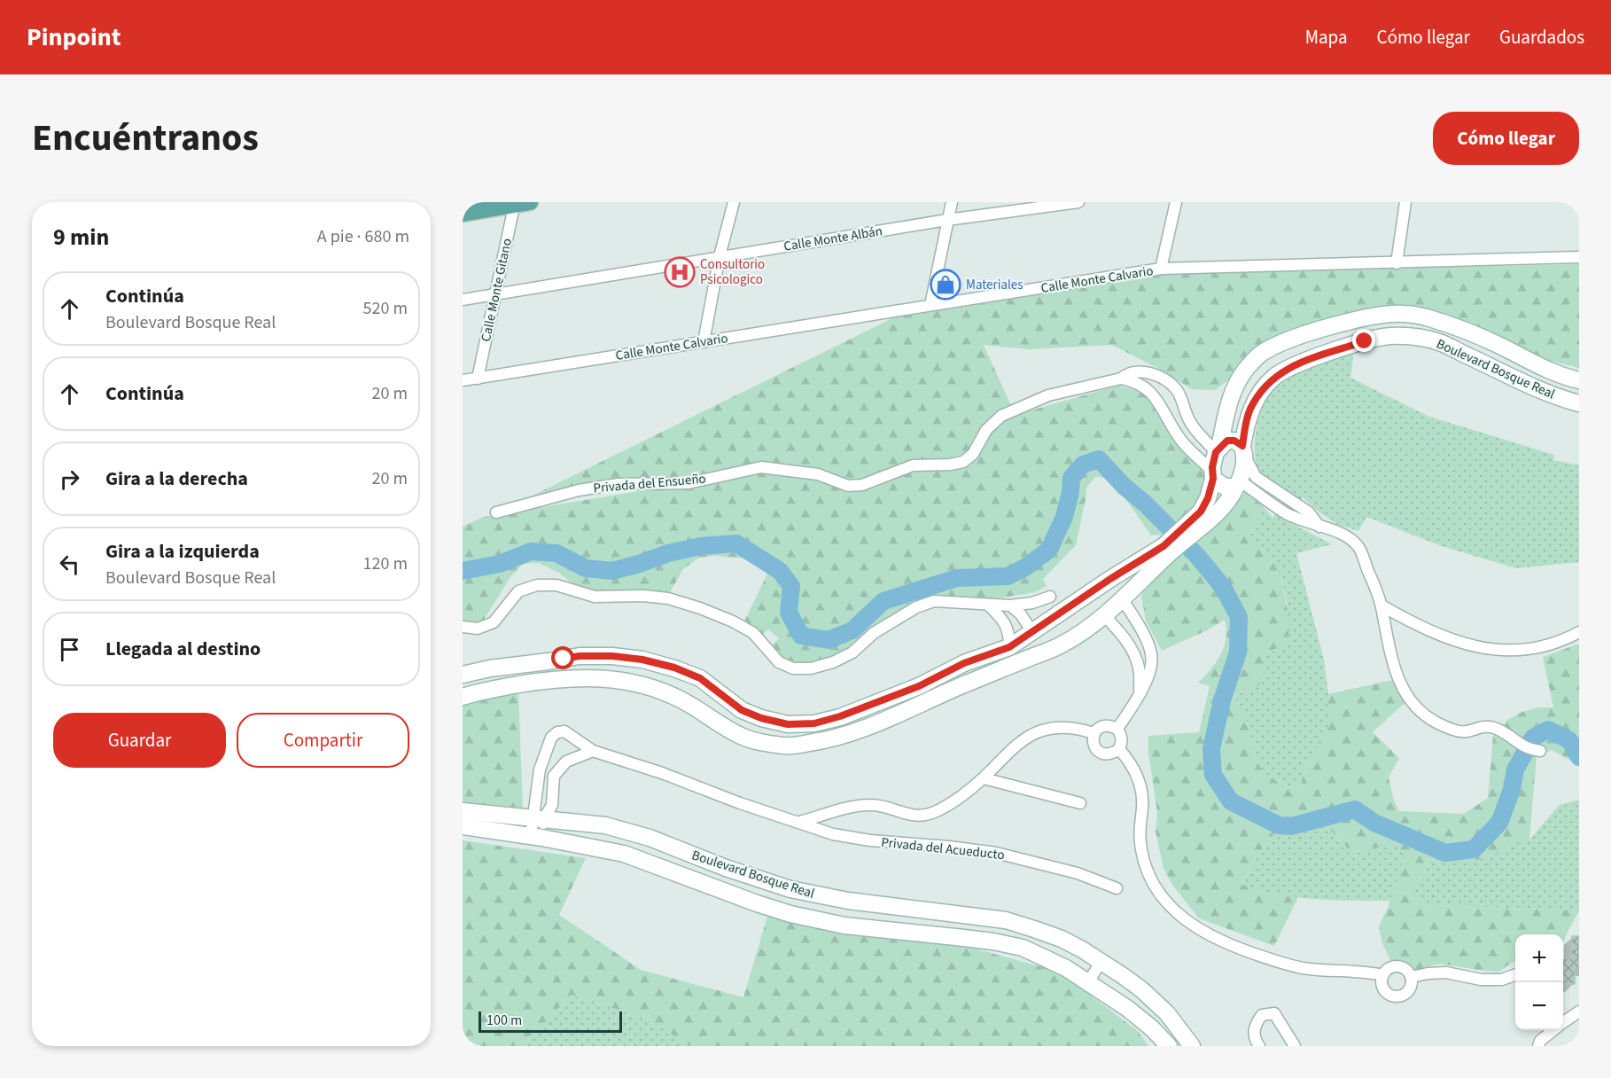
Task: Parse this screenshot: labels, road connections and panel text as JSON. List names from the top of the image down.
{
  "streets": {
    "street": [
      "Calle Monte Albán",
      "Calle Monte Calvario",
      "Calle Monte Gitano",
      "Boulevard Bosque Real",
      "Privada del Ensueño",
      "Privada del Acueducto"
    ]
  },
  "crossings": [
    ["Calle Monte Albán", "Calle Monte Gitano"],
    ["Calle Monte Calvario", "Calle Monte Gitano"],
    ["Boulevard Bosque Real", "Privada del Ensueño"],
    ["Boulevard Bosque Real", "Privada del Acueducto"]
  ],
  "places": {
    "hospital": ["Consultorio Psicologico"],
    "shop": ["Materiales"]
  },
  "scale_bar": "100 m",
  "page": {
    "header": "Pinpoint",
    "nav": ["Mapa", "Cómo llegar", "Guardados"],
    "title": "Encuéntranos",
    "buttons": [
      "Cómo llegar",
      ["Guardar", "Compartir"]
    ],
    "heading": ["9 min", "A pie · 680 m"],
    "list": [
      ["Continúa", "Boulevard Bosque Real", "520 m"],
      ["Continúa", "20 m"],
      ["Gira a la derecha", "20 m"],
      ["Gira a la izquierda", "Boulevard Bosque Real", "120 m"],
      "Llegada al destino"
    ],
    "map_buttons": ["+", "−"],
    "scale": "100 m"
  }
}
